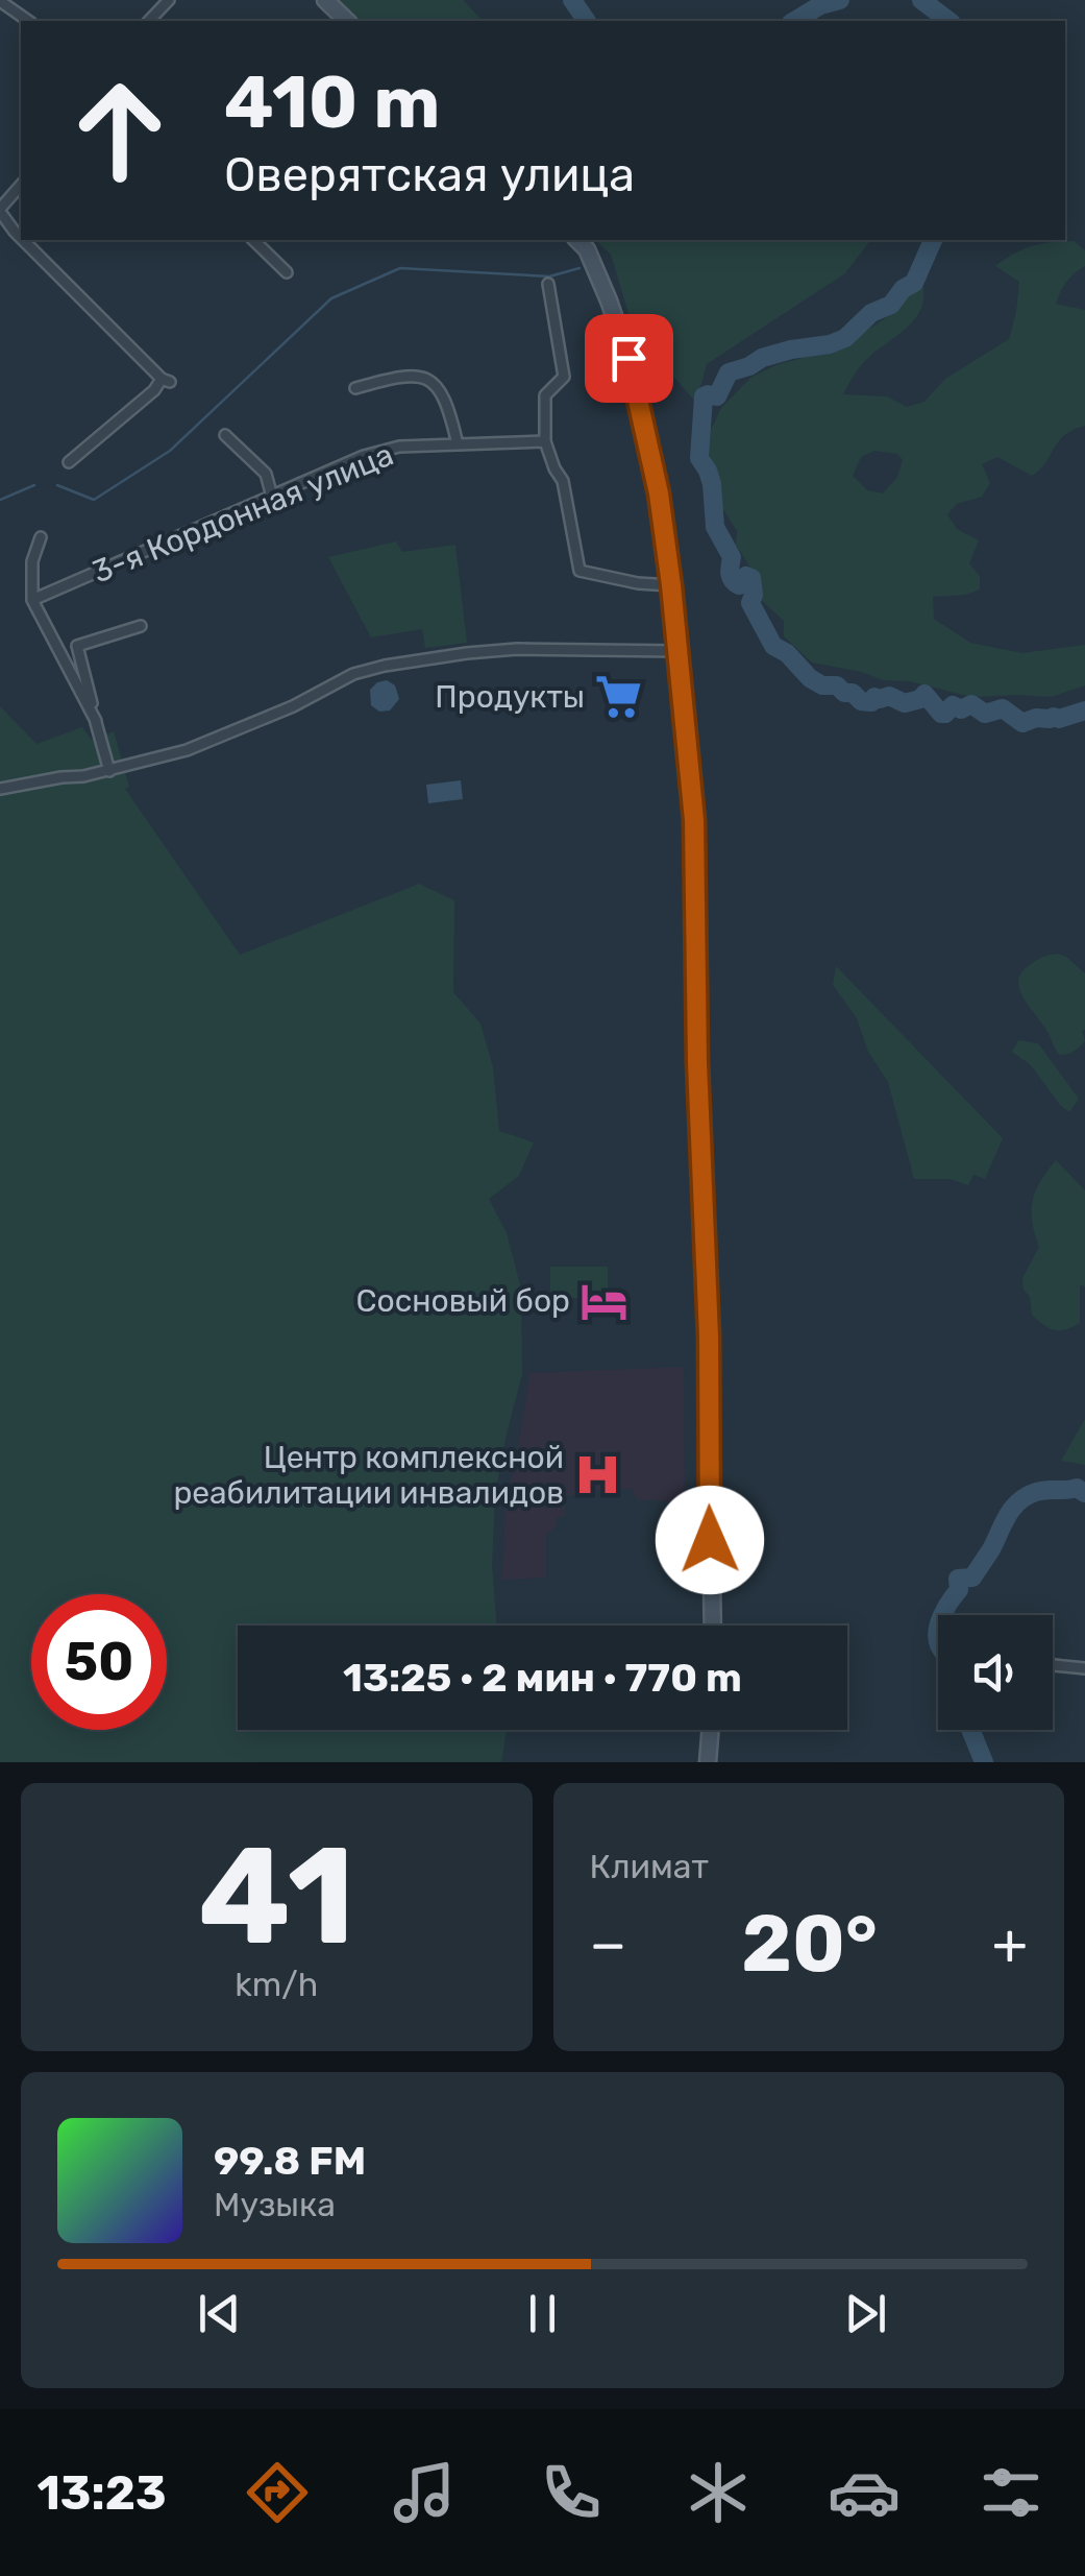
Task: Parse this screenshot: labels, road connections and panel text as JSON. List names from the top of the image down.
{
  "streets": {
    "street": ["3-я Кордонная улица"]
  },
  "places": {
    "supermarket": ["Пpoдукты"],
    "hotel": ["Сосновый бор"],
    "hospital": ["Центр комплексной реабилитации инвалидов"]
  },
  "page": {
    "turn": ["410 m", "Оверятская улица"],
    "limit": "50",
    "trip": "13:25 · 2 мин · 770 m",
    "tile": [
      ["41", "km/h"],
      "Климат"
    ],
    "heat": ["−", "20°", "+"],
    "song": ["99.8 FM", "Музыка"],
    "tabs": "13:23"
  }
}
